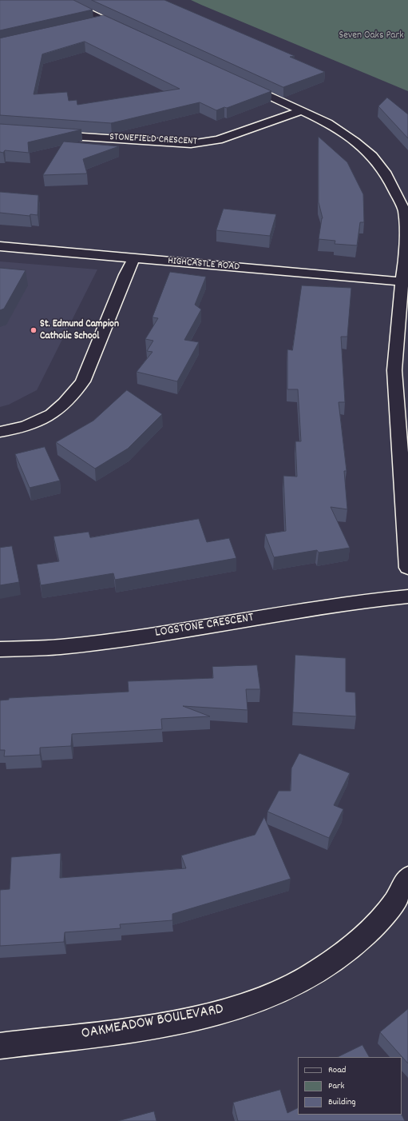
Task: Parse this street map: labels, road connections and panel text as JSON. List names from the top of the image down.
{
  "streets": {
    "street": [
      "STONEFIELD CRESCENT",
      "HIGHCASTLE ROAD",
      "LOGSTONE CRESCENT",
      "OAKMEADOW BOULEVARD"
    ]
  },
  "parks": ["Seven Oaks Park"],
  "places": ["St. Edmund Campion Catholic School"],
  "legend": ["Road", "Park", "Building"]
}
